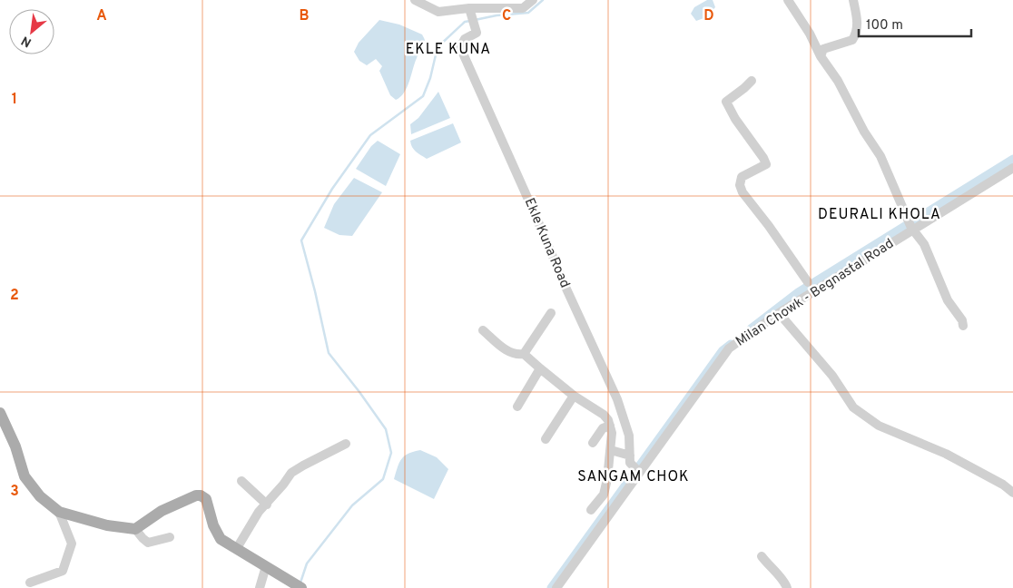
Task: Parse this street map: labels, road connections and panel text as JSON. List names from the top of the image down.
{
  "streets": {
    "street": ["Ekle Kuna Road", "Milan Chowk - Begnastal Road"]
  },
  "districts": ["EKLE KUNA", "DEURALI KHOLA", "SANGAM CHOK"],
  "scale_bar": "100 m",
  "north": "bottom left",
  "grid": {
    "columns": [
      "A",
      "B",
      "C",
      "D"
    ],
    "rows": ["1", "2", "3"]
  }
}
